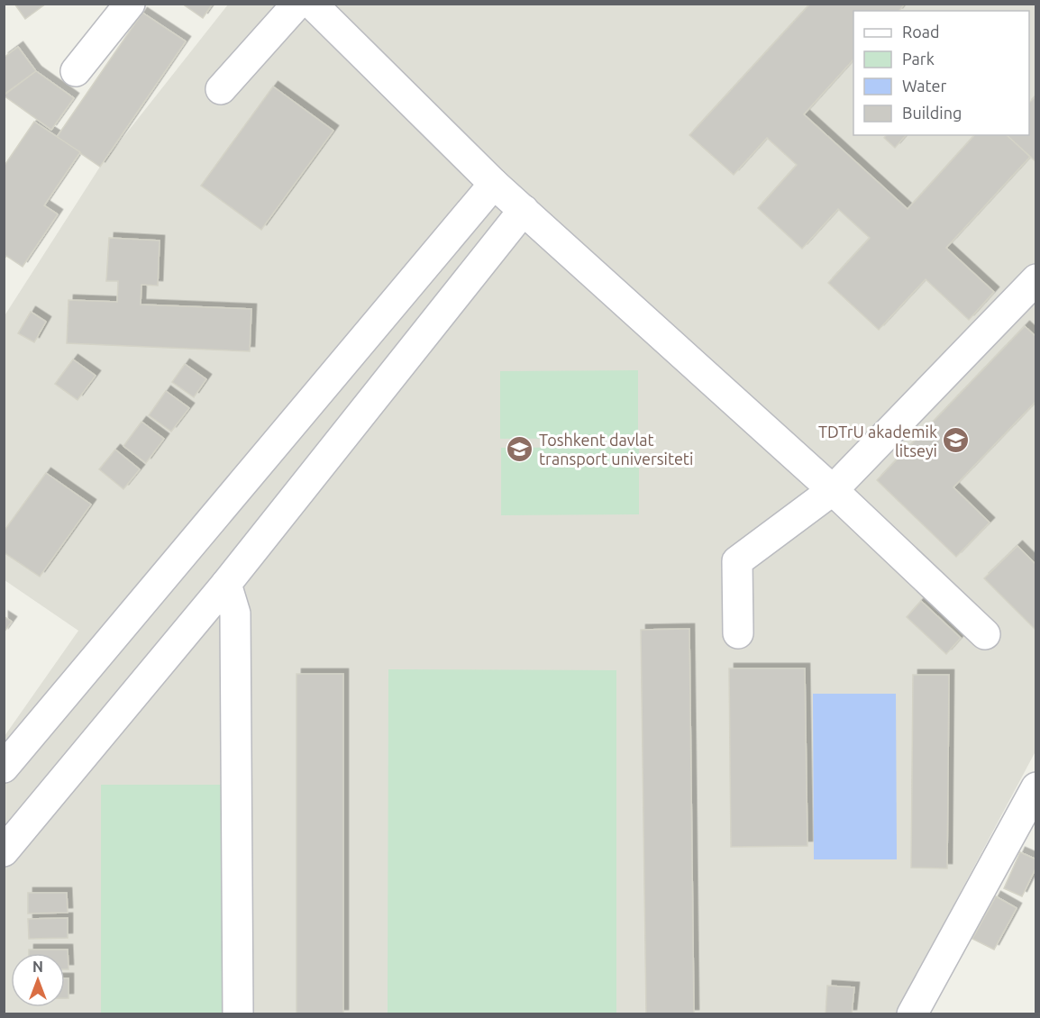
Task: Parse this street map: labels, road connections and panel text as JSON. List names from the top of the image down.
{
  "places": {
    "school or university": ["TDTrU akademik litseyi", "Toshkent davlat transport universiteti"]
  },
  "legend": [
    "Road",
    "Park",
    "Water",
    "Building"
  ],
  "north": "top"
}
